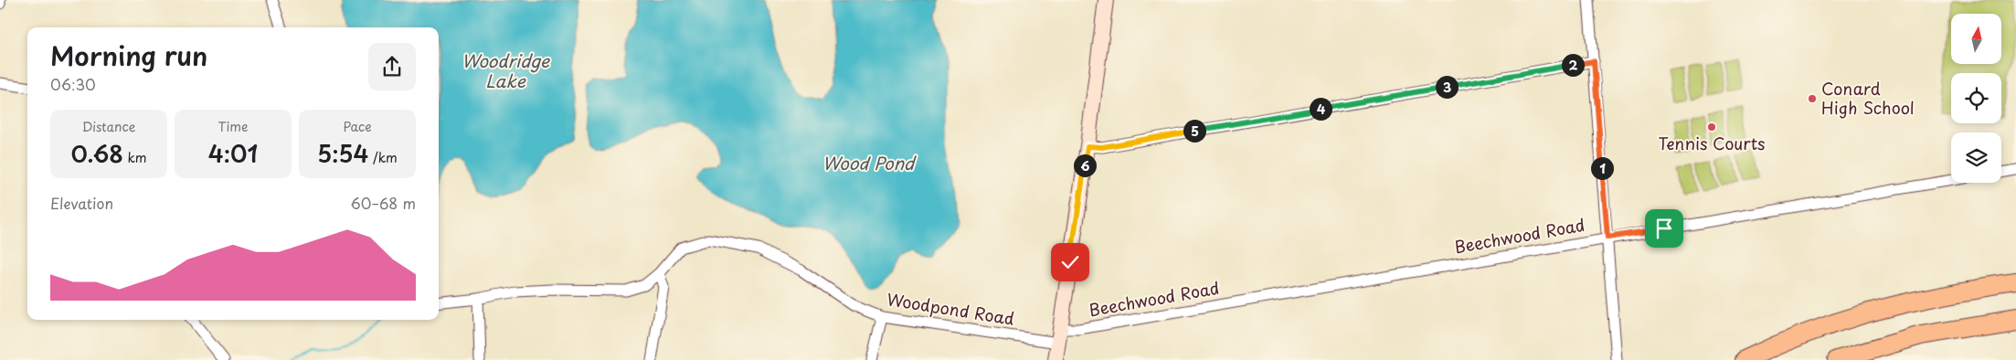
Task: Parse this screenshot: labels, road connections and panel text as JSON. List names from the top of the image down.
{
  "streets": {
    "street": ["Beechwood Road", "Woodpond Road"]
  },
  "crossings": [
    ["Beechwood Road", "Woodpond Road"]
  ],
  "water": ["Woodridge Lake", "Wood Pond"],
  "places": ["Conard High School", "Tennis Courts"],
  "north": "top",
  "page": {
    "heading": ["Morning run", "06:30"],
    "pins": [
      "2",
      "3",
      "4",
      "5",
      "6",
      "1"
    ],
    "stats": [
      ["Distance", "0.68 km"],
      ["Time", "4:01"],
      ["Pace", "5:54 /km"]
    ],
    "chart": ["Elevation", "60–68 m"]
  }
}
